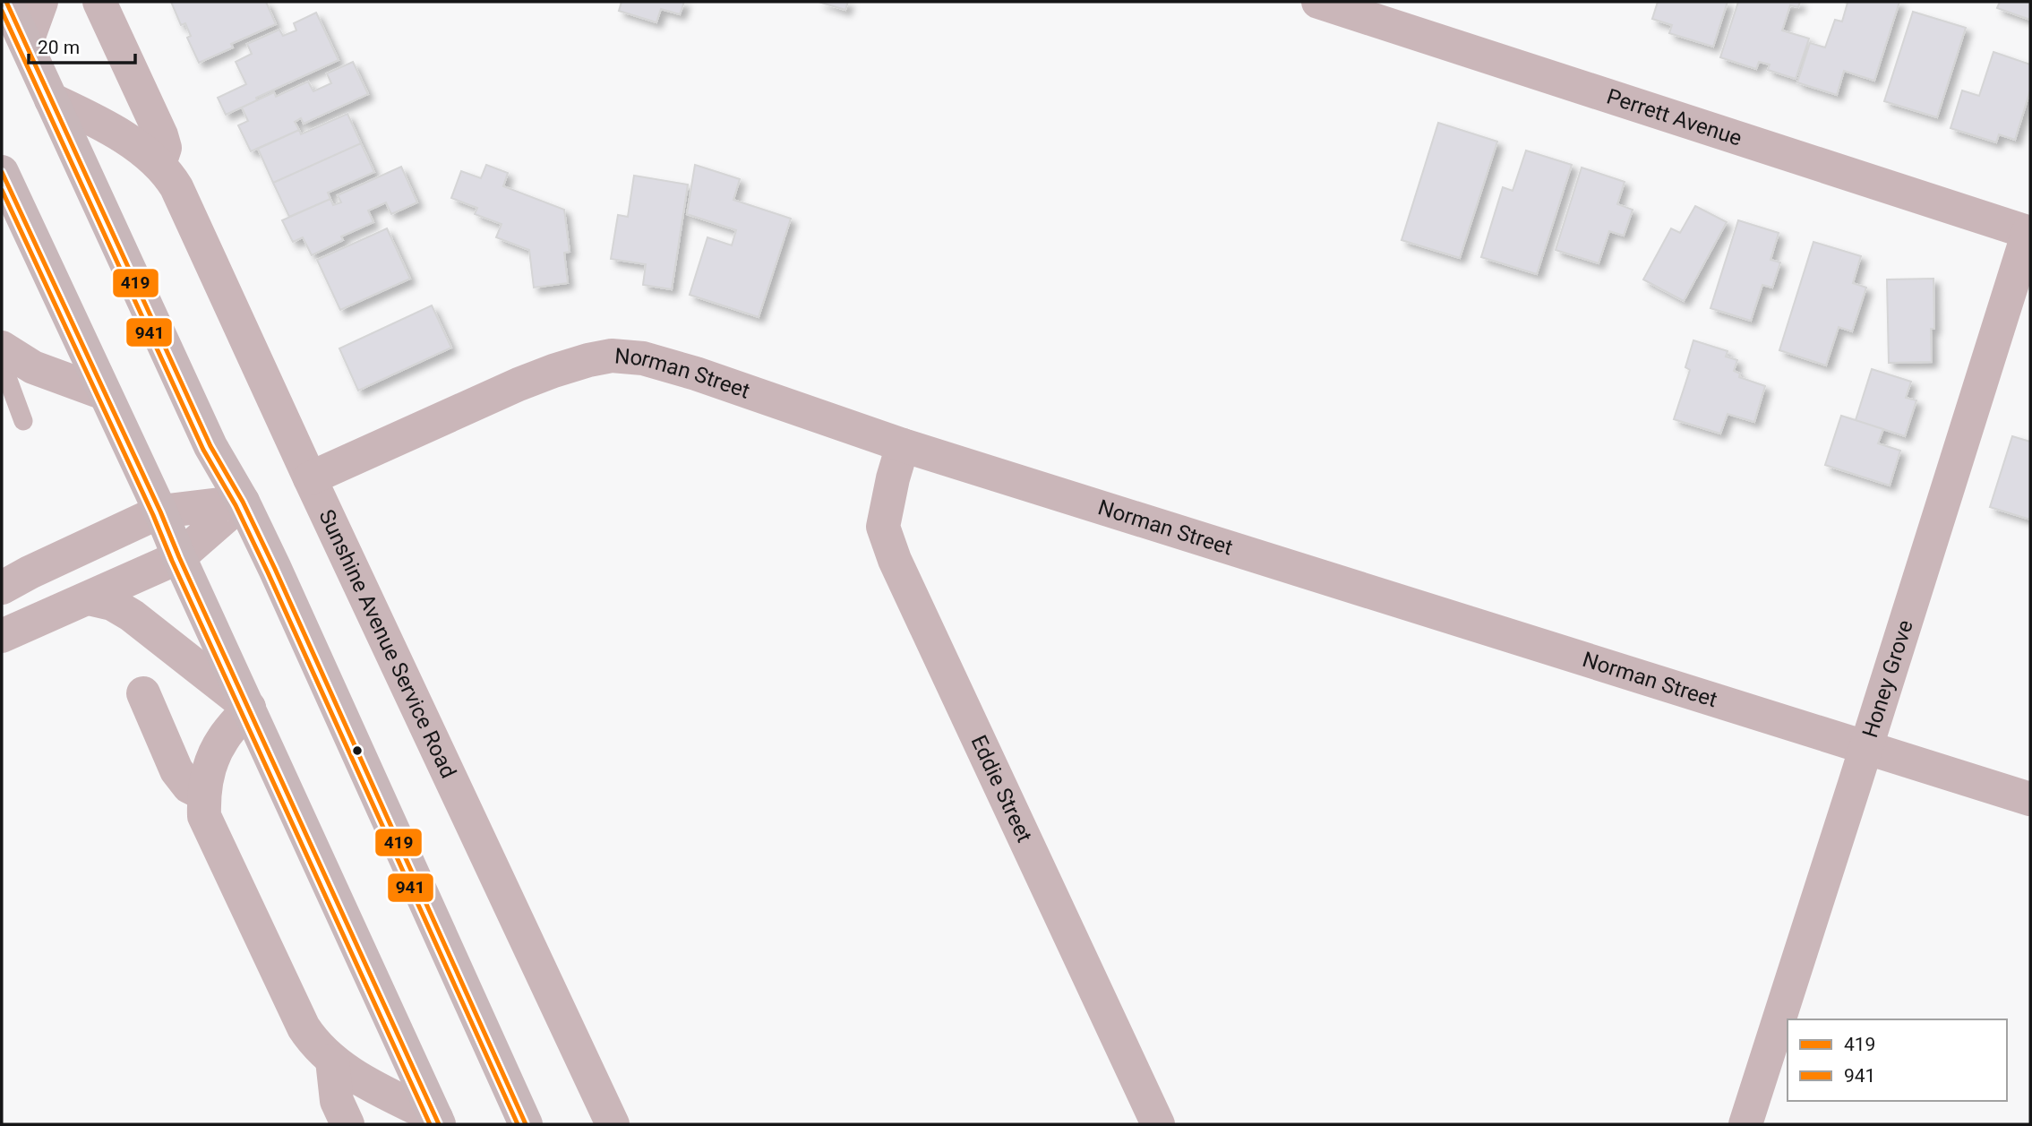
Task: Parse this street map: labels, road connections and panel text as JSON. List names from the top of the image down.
{
  "streets": {
    "street": [
      "Perrett Avenue",
      "Norman Street",
      "Sunshine Avenue Service Road",
      "Honey Grove",
      "Eddie Street"
    ]
  },
  "crossings": [
    ["Perrett Avenue", "Honey Grove"],
    ["Norman Street", "Sunshine Avenue Service Road"],
    ["Norman Street", "Honey Grove"],
    ["Norman Street", "Eddie Street"]
  ],
  "lines": ["transit line 419", "transit line 941"],
  "legend": ["419", "941"],
  "scale_bar": "20 m"
}
